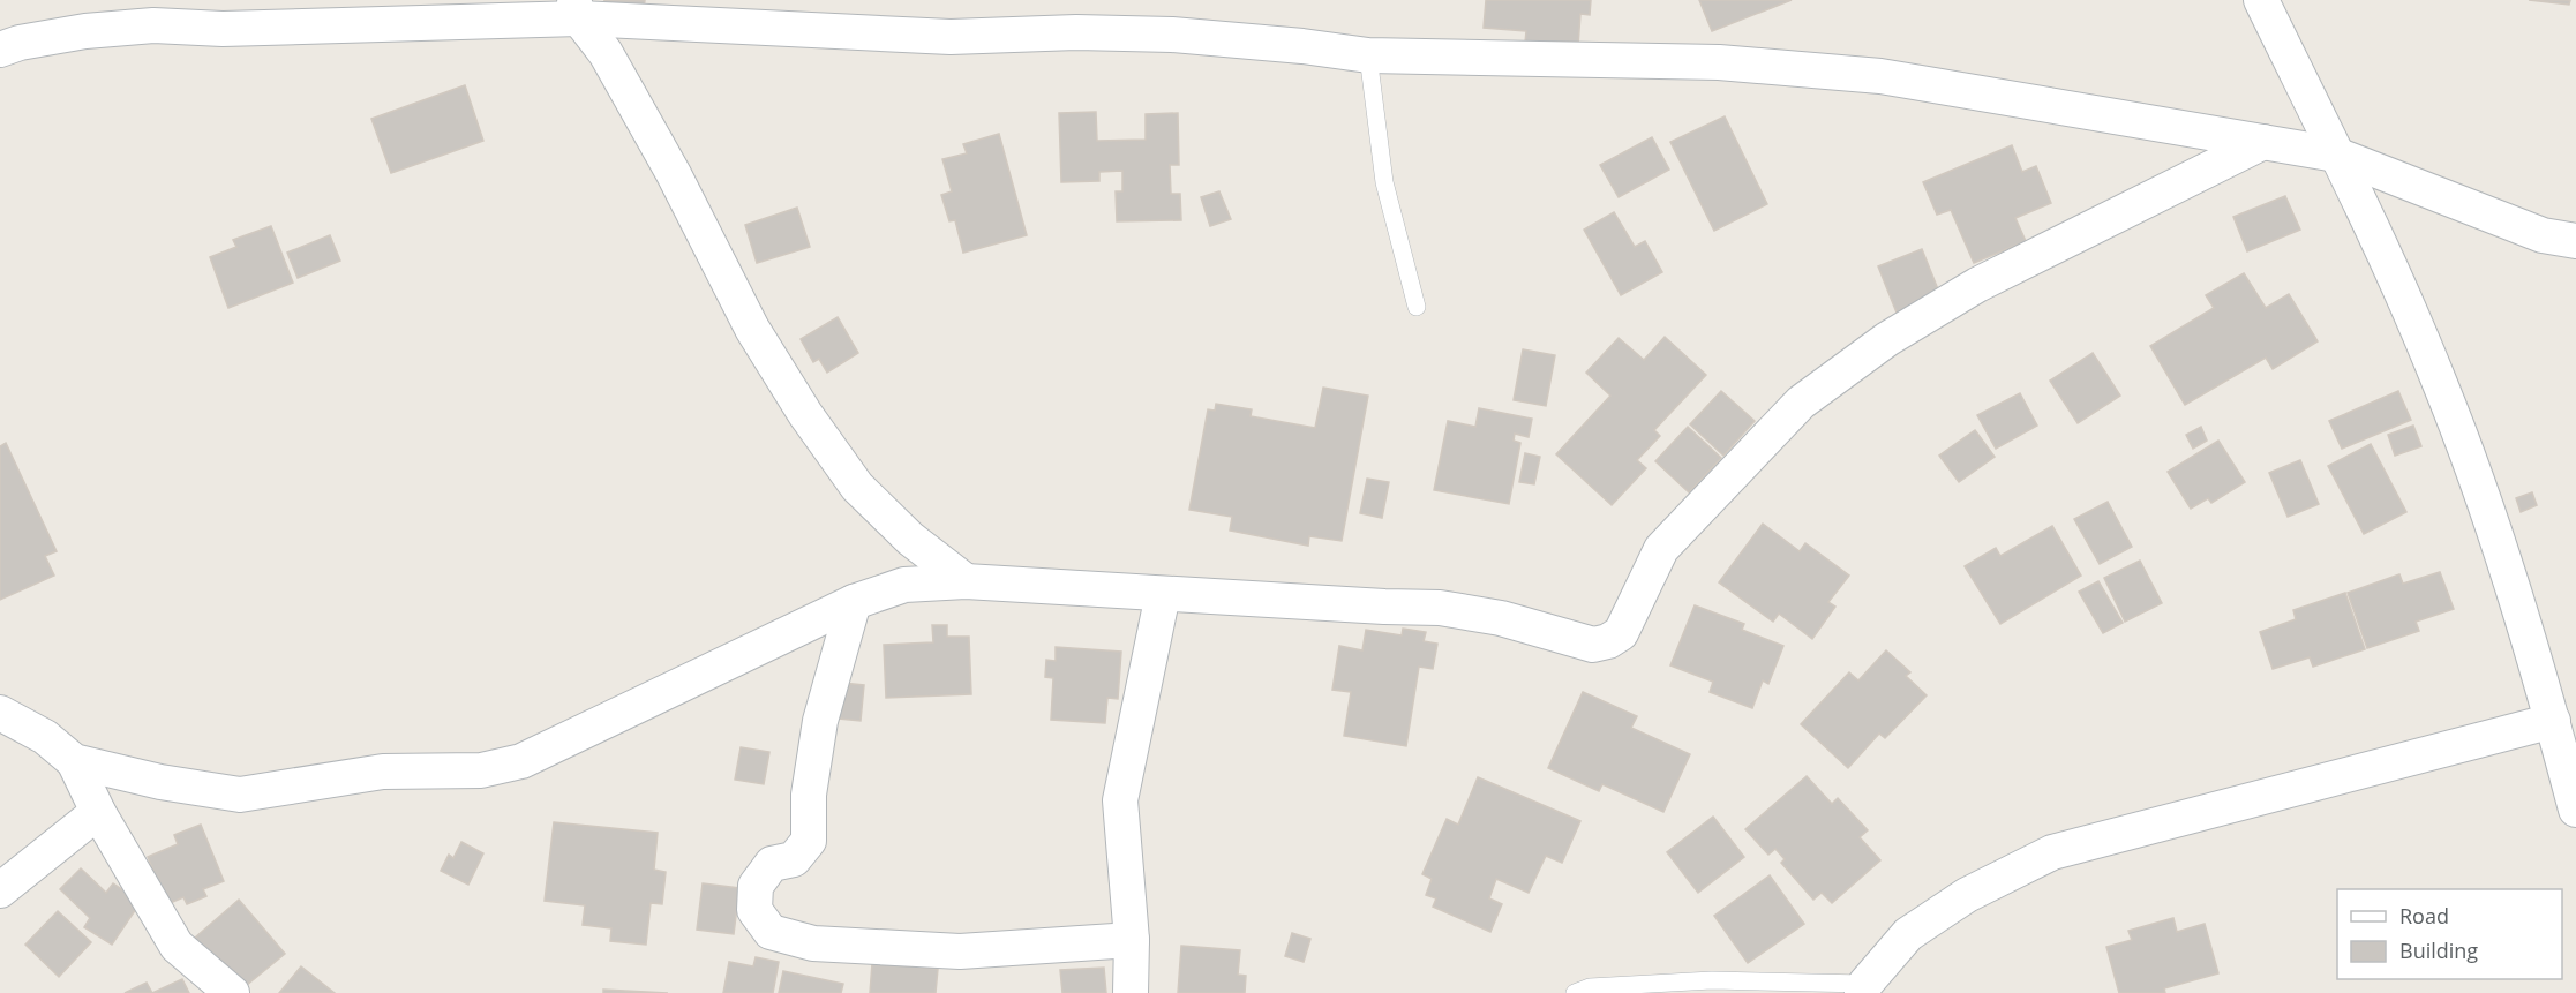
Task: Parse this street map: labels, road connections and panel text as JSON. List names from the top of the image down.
{
  "legend": ["Road", "Building"]
}
